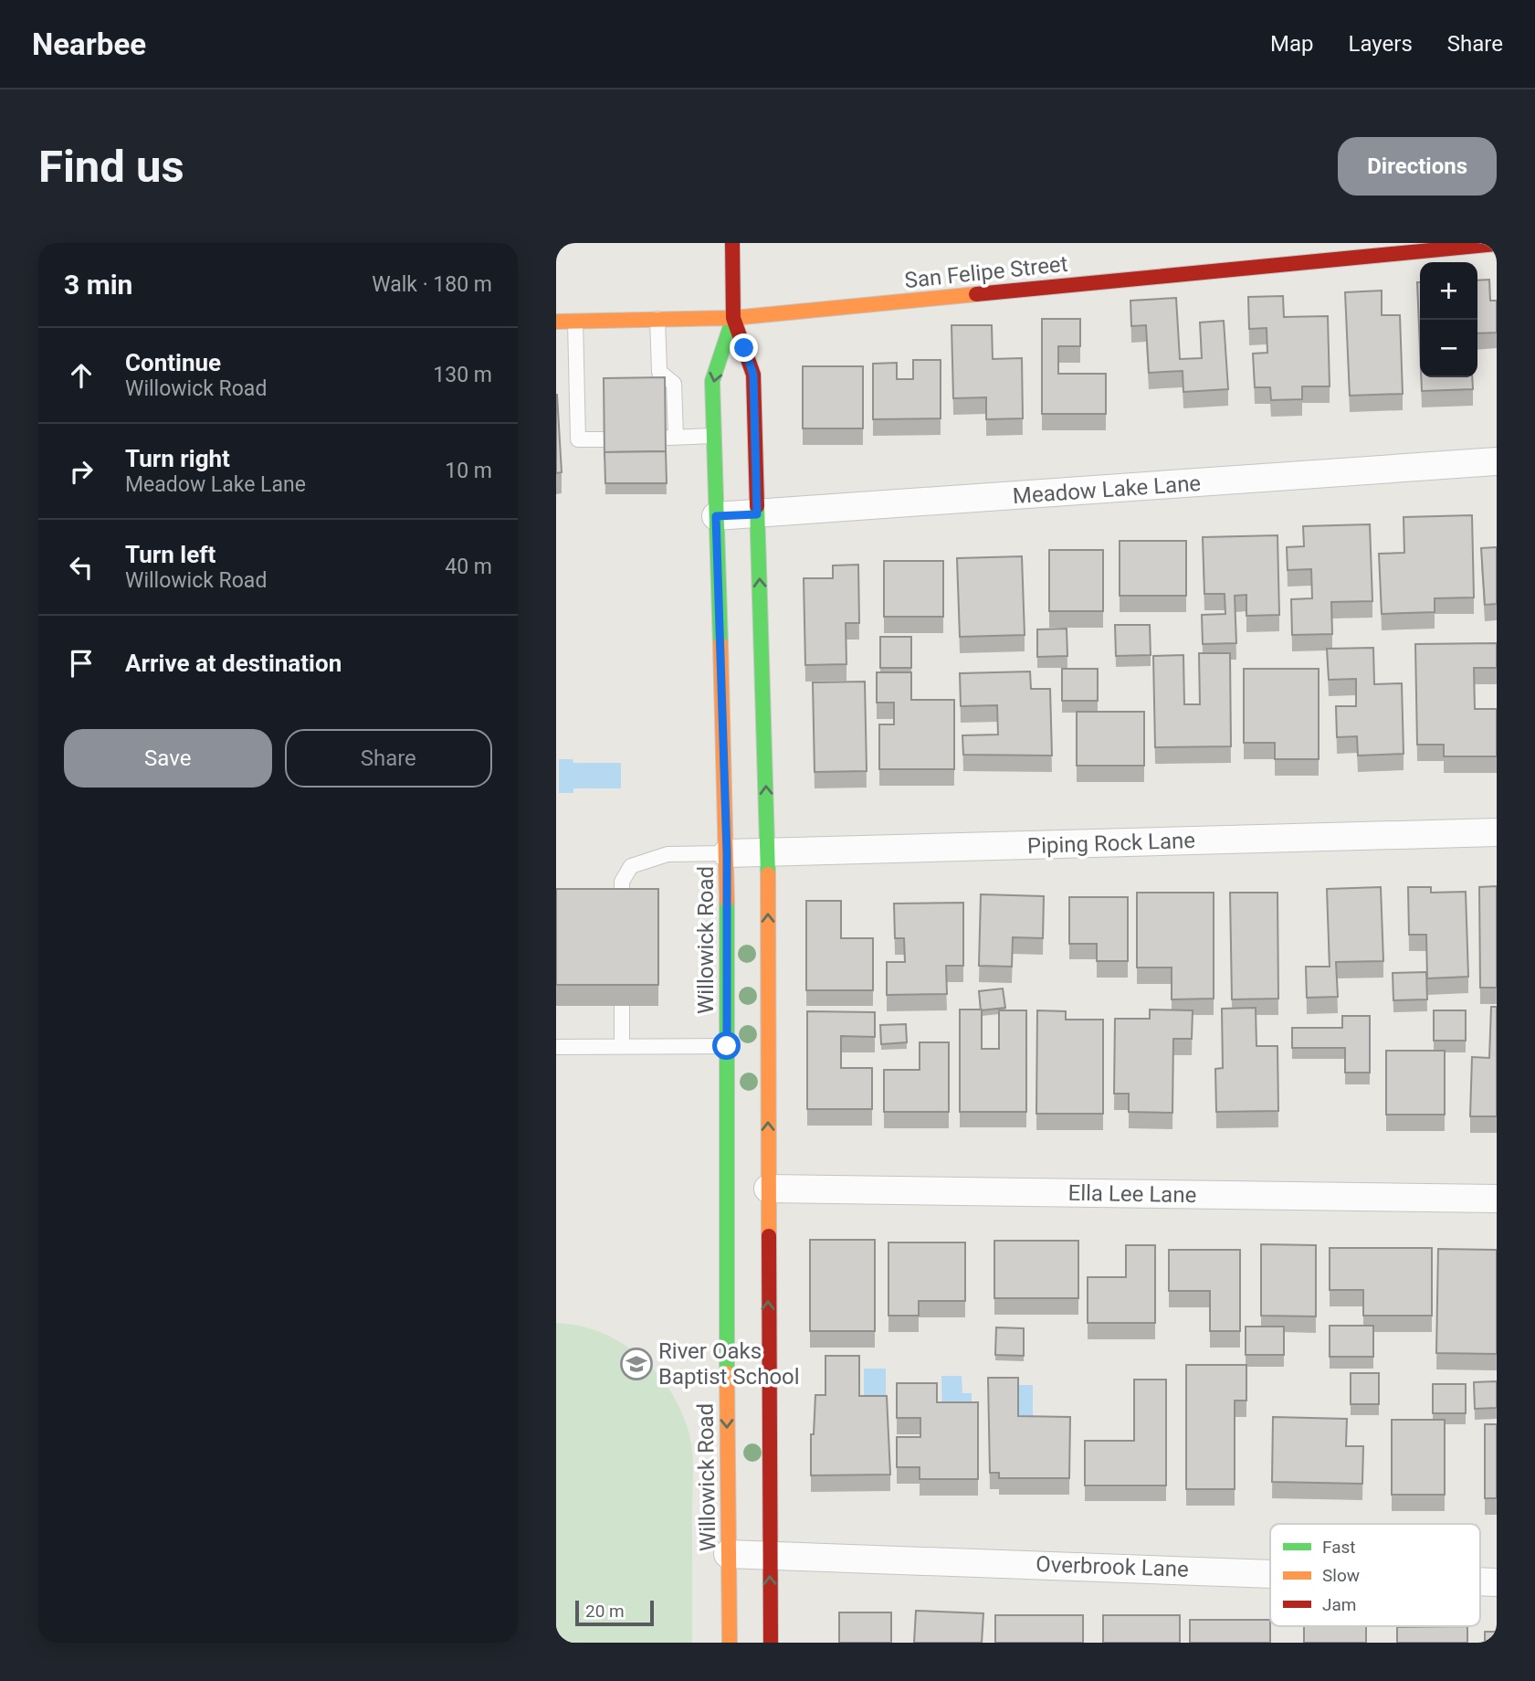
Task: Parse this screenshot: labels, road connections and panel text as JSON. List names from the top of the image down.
{
  "streets": {
    "main road": ["San Felipe Street", "Willowick Road", "Ella Lee Lane"],
    "street": ["Meadow Lake Lane", "Piping Rock Lane", "Overbrook Lane"]
  },
  "crossings": [
    ["San Felipe Street", "Willowick Road"],
    ["Meadow Lake Lane", "Willowick Road"],
    ["Piping Rock Lane", "Willowick Road"],
    ["Willowick Road", "Ella Lee Lane"],
    ["Willowick Road", "Overbrook Lane"]
  ],
  "places": {
    "school or university": ["River Oaks Baptist School"]
  },
  "legend": ["Fast", "Slow", "Jam"],
  "scale_bar": "20 m",
  "page": {
    "header": "Nearbee",
    "nav": ["Map", "Layers", "Share"],
    "buttons": [
      "Directions",
      ["Save", "Share"]
    ],
    "title": "Find us",
    "heading": ["3 min", "Walk · 180 m"],
    "map_buttons": ["+", "−"],
    "list": [
      ["Continue", "Willowick Road", "130 m"],
      ["Turn right", "Meadow Lake Lane", "10 m"],
      ["Turn left", "Willowick Road", "40 m"],
      "Arrive at destination"
    ],
    "scale": "20 m"
  }
}
